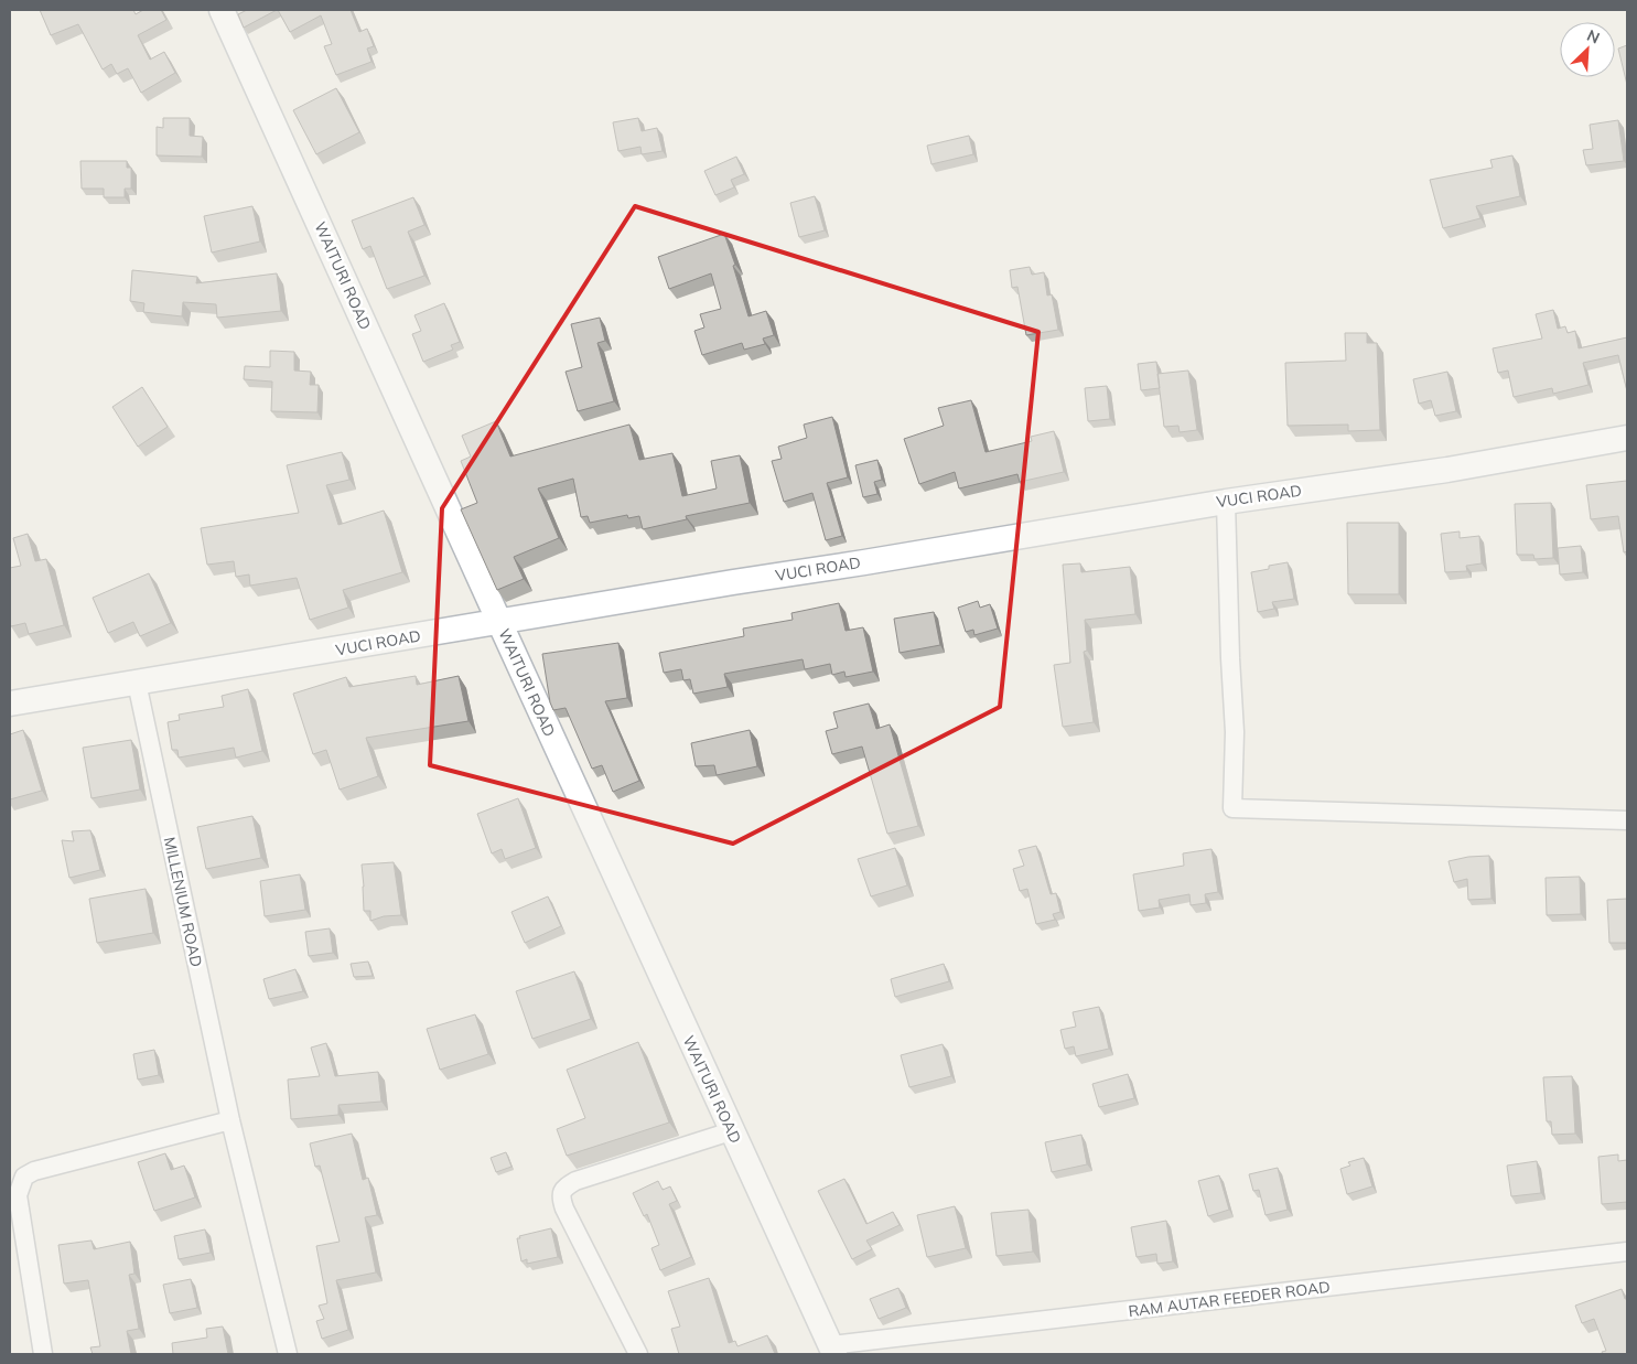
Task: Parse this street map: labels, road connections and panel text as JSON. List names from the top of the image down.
{
  "streets": {
    "main road": ["WAITURI ROAD", "VUCI ROAD"],
    "street": ["MILLENIUM ROAD", "RAM AUTAR FEEDER ROAD"]
  },
  "crossings": [
    ["WAITURI ROAD", "VUCI ROAD"],
    ["WAITURI ROAD", "RAM AUTAR FEEDER ROAD"],
    ["VUCI ROAD", "MILLENIUM ROAD"]
  ],
  "north": "top right"
}
